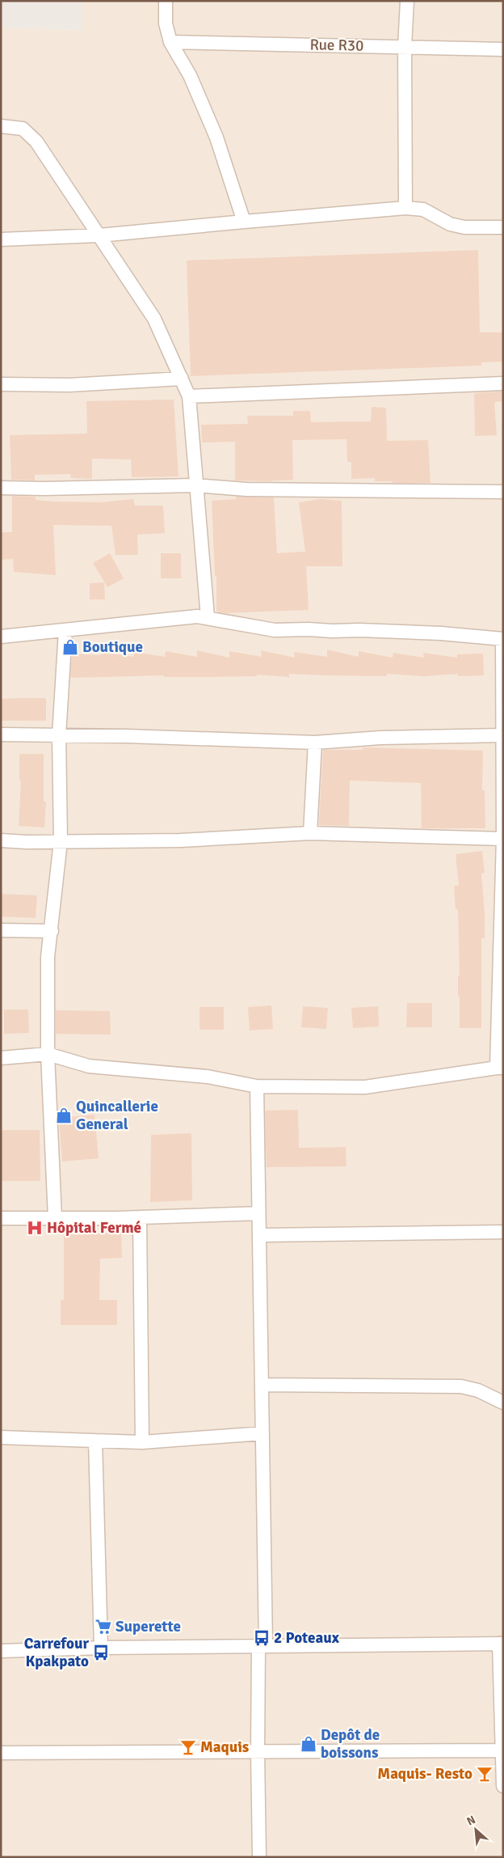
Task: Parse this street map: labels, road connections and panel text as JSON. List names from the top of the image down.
{
  "streets": {
    "street": ["Rue R30"]
  },
  "places": {
    "shop": ["Boutique", "Quincallerie General", "Depôt de boissons"],
    "hospital": ["Hôpital Fermé"],
    "supermarket": ["Superette"],
    "bus stop": ["2 Poteaux", "Carrefour Kpakpato"],
    "bar": ["Maquis", "Maquis- Resto"]
  },
  "north": "top left"
}
